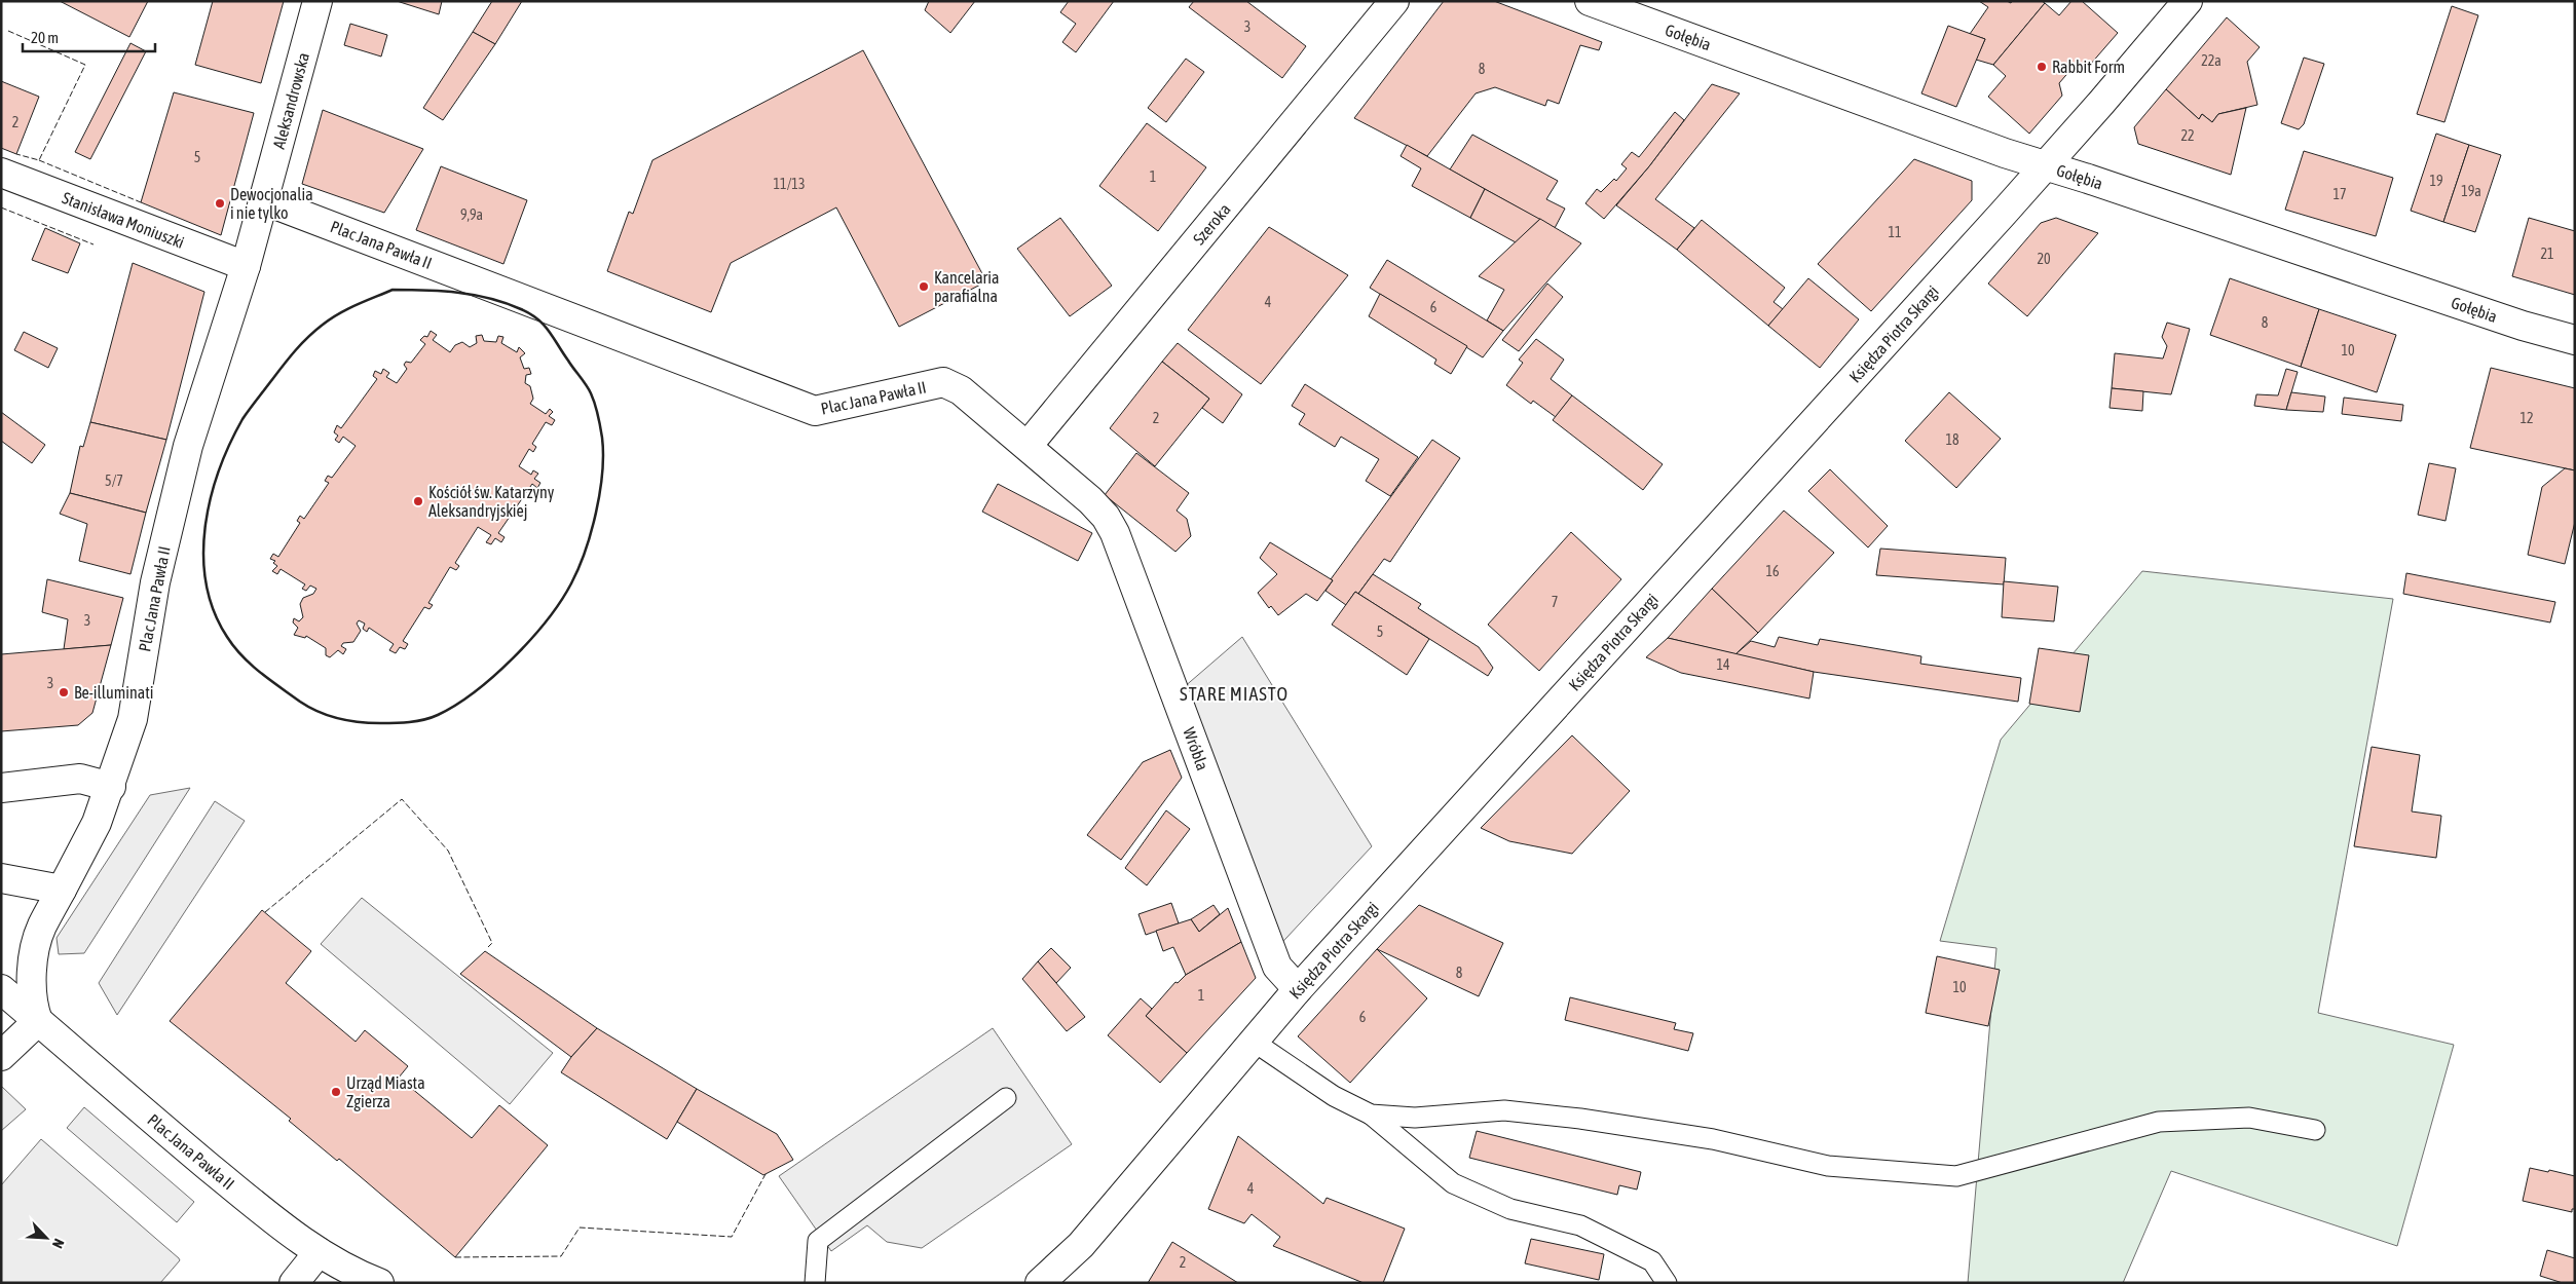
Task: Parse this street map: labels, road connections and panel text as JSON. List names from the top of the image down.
{
  "streets": {
    "street": [
      "Gołębia",
      "Aleksandrowska",
      "Stanisława Moniuszki",
      "Szeroka",
      "Plac Jana Pawła II",
      "Księdza Piotra Skargi",
      "Wróbla"
    ]
  },
  "crossings": [
    ["Gołębia", "Księdza Piotra Skargi"],
    ["Aleksandrowska", "Plac Jana Pawła II"],
    ["Stanisława Moniuszki", "Plac Jana Pawła II"],
    ["Szeroka", "Plac Jana Pawła II"],
    ["Szeroka", "Wróbla"],
    ["Plac Jana Pawła II", "Wróbla"],
    ["Księdza Piotra Skargi", "Wróbla"]
  ],
  "districts": ["STARE MIASTO"],
  "places": [
    "Rabbit Form",
    "Dewocjonalia i nie tylko",
    "Kancelaria parafialna",
    "Kościół św. Katarzyny Aleksandryjskiej",
    "Be-illuminati",
    "Urząd Miasta Zgierza"
  ],
  "house_numbers": [
    "3",
    "22a",
    "8",
    "2",
    "22",
    "5",
    "1",
    "19",
    "11/13",
    "19a",
    "17",
    "9,9a",
    "11",
    "21",
    "20",
    "4",
    "6",
    "8",
    "10",
    "2",
    "12",
    "18",
    "5/7",
    "16",
    "7",
    "3",
    "5",
    "14",
    "3",
    "8",
    "10",
    "1",
    "6",
    "4",
    "2"
  ],
  "scale_bar": "20 m",
  "north": "bottom right"
}
